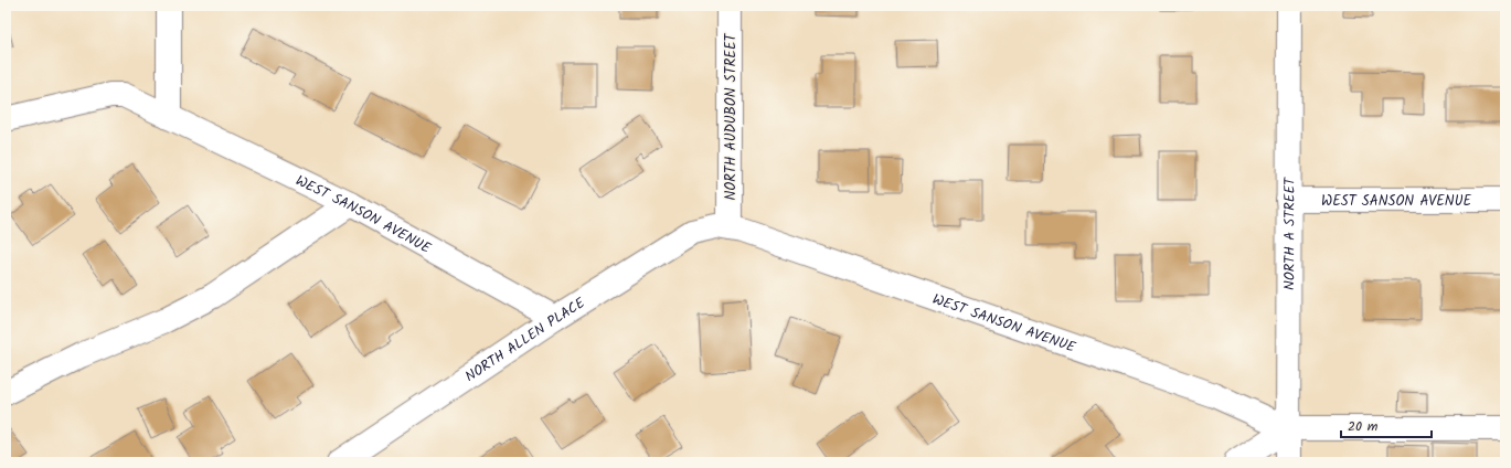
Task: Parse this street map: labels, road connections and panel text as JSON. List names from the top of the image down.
{
  "streets": {
    "street": [
      "NORTH AUDUBON STREET",
      "WEST SANSON AVENUE",
      "NORTH A STREET",
      "NORTH ALLEN PLACE"
    ]
  },
  "crossings": [
    ["NORTH AUDUBON STREET", "WEST SANSON AVENUE"],
    ["NORTH AUDUBON STREET", "NORTH ALLEN PLACE"],
    ["WEST SANSON AVENUE", "NORTH A STREET"],
    ["WEST SANSON AVENUE", "NORTH ALLEN PLACE"]
  ],
  "scale_bar": "20 m"
}
